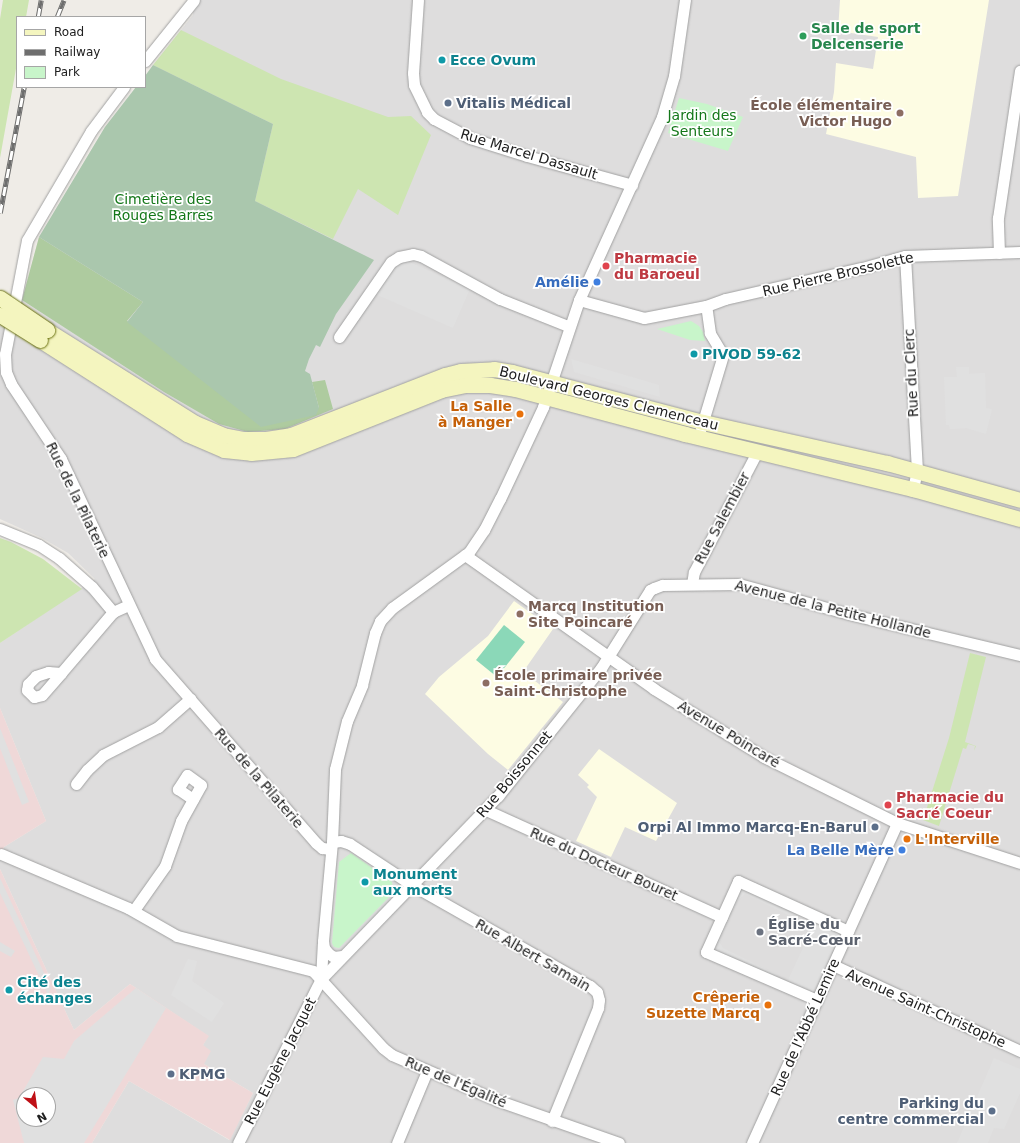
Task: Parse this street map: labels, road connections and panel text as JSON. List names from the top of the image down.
{
  "streets": {
    "main road": ["Boulevard Georges Clemenceau"],
    "street": [
      "Rue Marcel Dassault",
      "Rue Pierre Brossolette",
      "Rue du Clerc",
      "Rue de la Pilaterie",
      "Rue Salembier",
      "Avenue de la Petite Hollande",
      "Avenue Poincaré",
      "Rue Boissonnet",
      "Rue du Docteur Bouret",
      "Rue Albert Samain",
      "Avenue Saint-Christophe",
      "Rue de l'Abbé Lemire",
      "Rue Eugène Jacquet",
      "Rue de l'Égalité"
    ]
  },
  "crossings": [
    ["Rue Pierre Brossolette", "Rue du Clerc"],
    ["Rue du Clerc", "Boulevard Georges Clemenceau"],
    ["Boulevard Georges Clemenceau", "Rue Salembier"],
    ["Rue Salembier", "Avenue de la Petite Hollande"],
    ["Avenue de la Petite Hollande", "Avenue Poincaré"],
    ["Avenue de la Petite Hollande", "Rue Boissonnet"],
    ["Avenue Poincaré", "Rue Boissonnet"],
    ["Avenue Poincaré", "Rue de l'Abbé Lemire"],
    ["Rue Boissonnet", "Rue du Docteur Bouret"],
    ["Rue Boissonnet", "Rue Albert Samain"],
    ["Rue Boissonnet", "Rue Eugène Jacquet"],
    ["Rue Boissonnet", "Rue de l'Égalité"],
    ["Rue Albert Samain", "Rue de l'Égalité"],
    ["Avenue Saint-Christophe", "Rue de l'Abbé Lemire"],
    ["Rue Eugène Jacquet", "Rue de l'Égalité"]
  ],
  "parks": ["Jardin des Senteurs", "Cimetière des Rouges Barres"],
  "places": [
    "Salle de sport Delcenserie",
    "Ecce Ovum",
    "Vitalis Médical",
    "École élémentaire Victor Hugo",
    "Pharmacie du Baroeul",
    "Amélie",
    "PIVOD 59-62",
    "La Salle à Manger",
    "Marcq Institution Site Poincaré",
    "École primaire privée Saint-Christophe",
    "Pharmacie du Sacré Coeur",
    "Orpi Al Immo Marcq-En-Barul",
    "L'Interville",
    "La Belle Mère",
    "Monument aux morts",
    "Église du Sacré-Cœur",
    "Cité des échanges",
    "Crêperie Suzette Marcq",
    "KPMG",
    "Parking du centre commercial"
  ],
  "legend": ["Road", "Railway", "Park"],
  "north": "bottom right"
}
